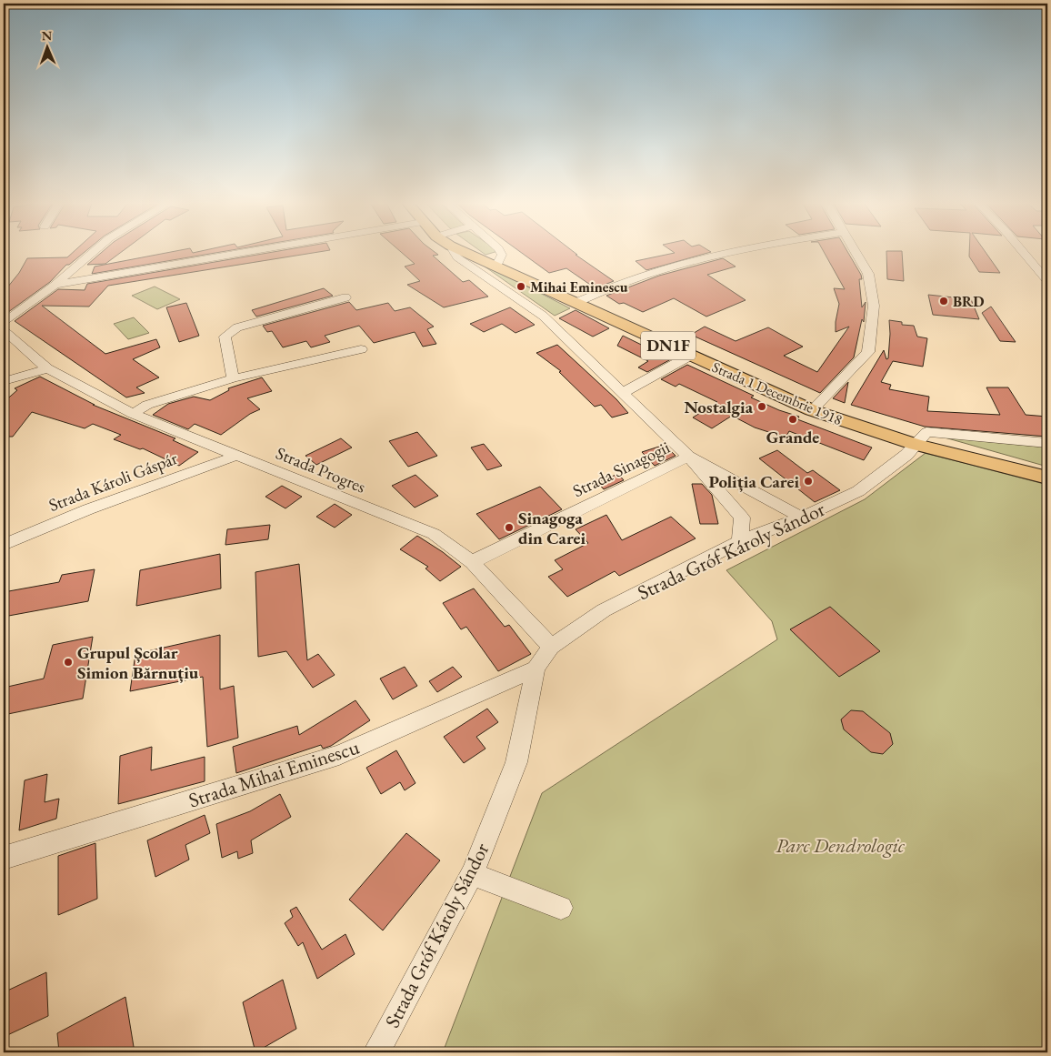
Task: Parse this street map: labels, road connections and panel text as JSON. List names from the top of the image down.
{
  "streets": {
    "main road": ["DN1F", "Strada 1 Decembrie 1918"],
    "street": [
      "Strada Sinagogii",
      "Strada Progres",
      "Strada Károli Gáspár",
      "Strada Gróf Károly Sándor",
      "Strada Mihai Eminescu"
    ]
  },
  "crossings": [
    ["Strada 1 Decembrie 1918", "Strada Gróf Károly Sándor"],
    ["Strada Sinagogii", "Strada Progres"],
    ["Strada Progres", "Strada Károli Gáspár"],
    ["Strada Progres", "Strada Gróf Károly Sándor"],
    ["Strada Gróf Károly Sándor", "Strada Mihai Eminescu"]
  ],
  "parks": ["Parc Dendrologic"],
  "places": [
    "Mihai Eminescu",
    "BRD",
    "Nostalgia",
    "Grande",
    "Poliția Carei",
    "Sinagoga din Carei",
    "Grupul Școlar Simion Bărnuțiu"
  ],
  "north": "top"
}
